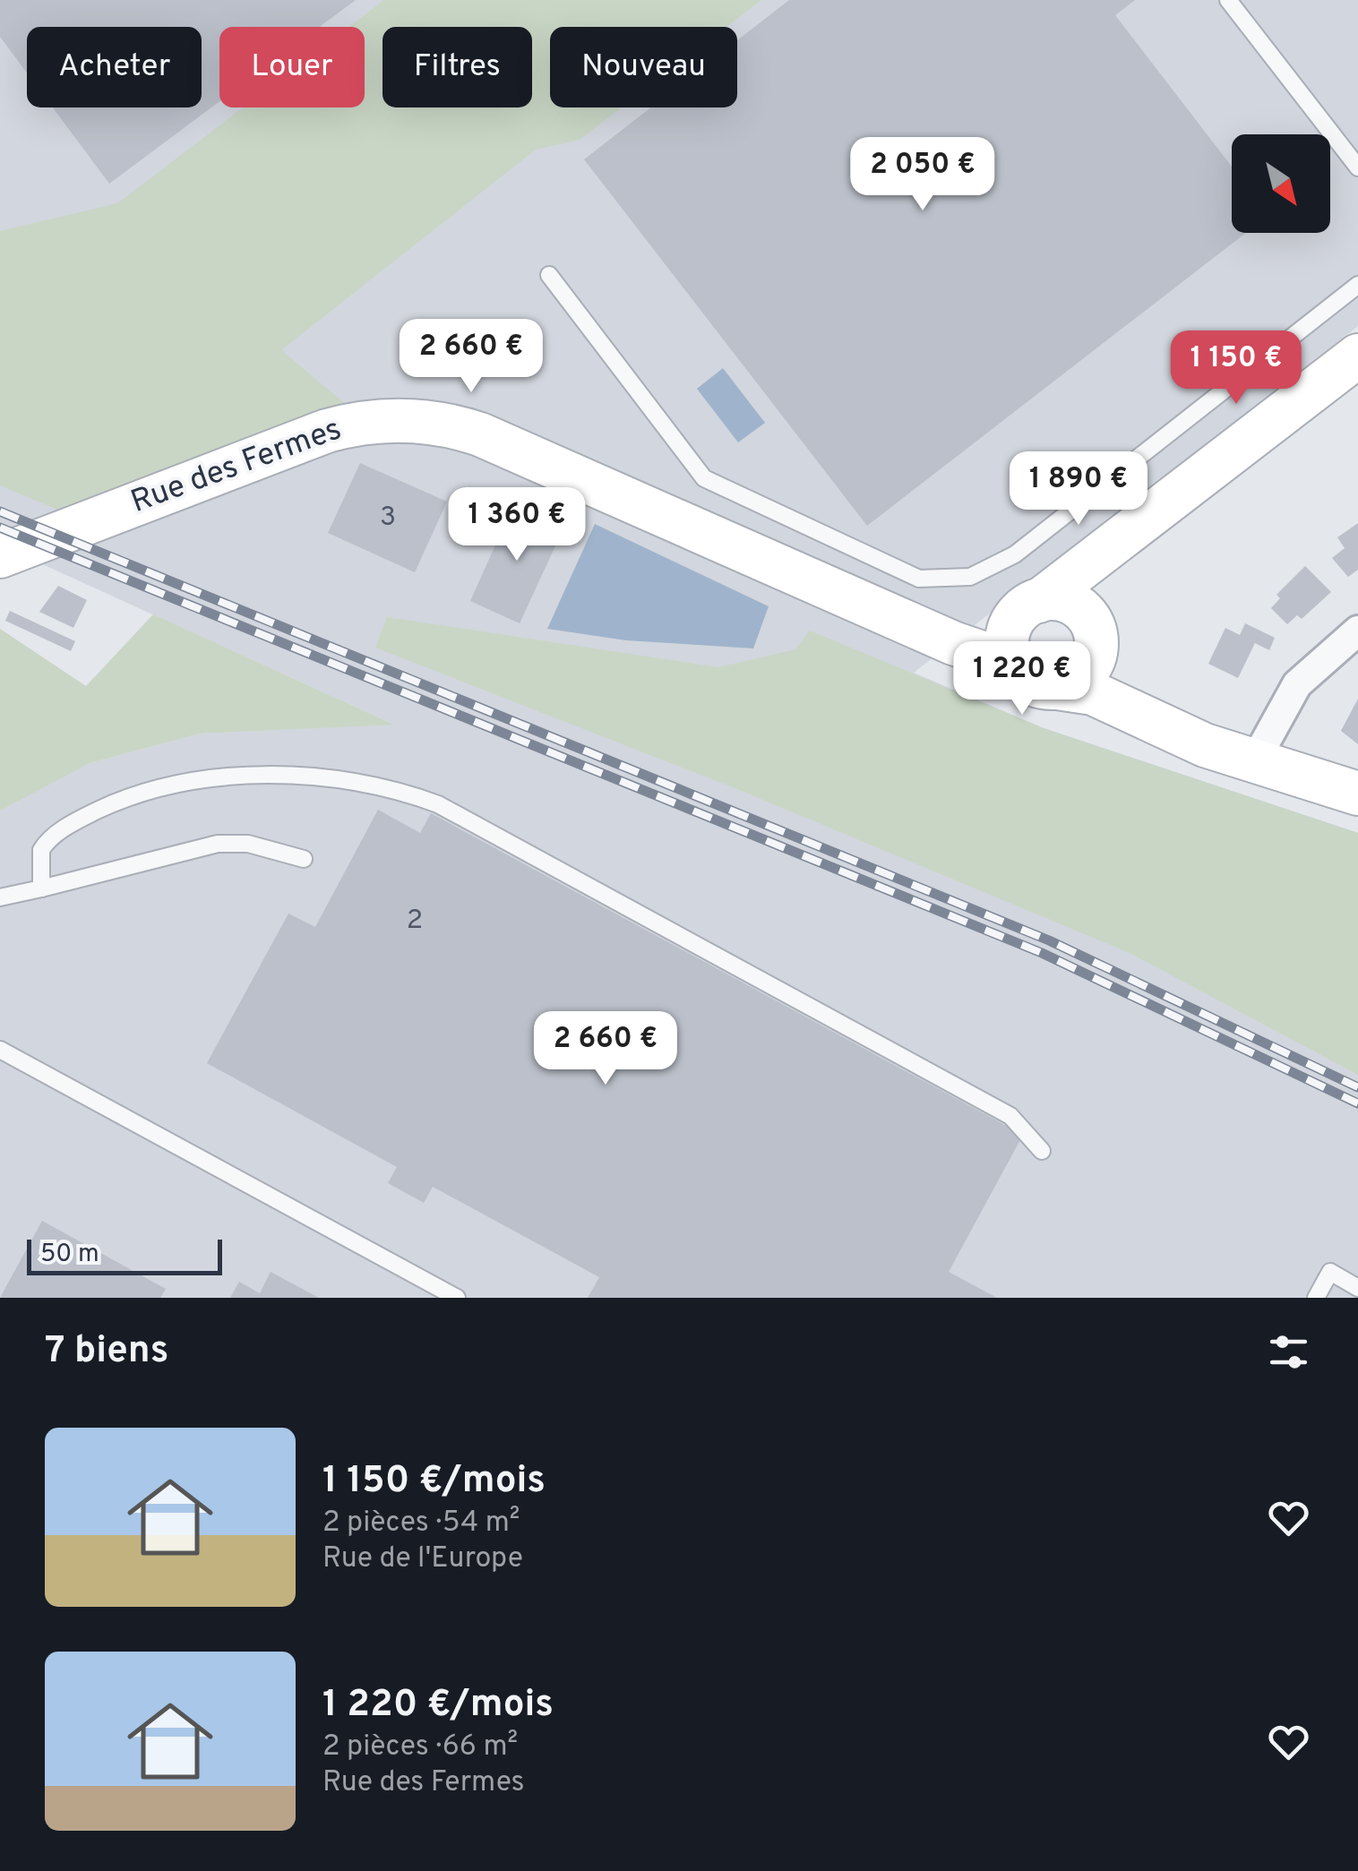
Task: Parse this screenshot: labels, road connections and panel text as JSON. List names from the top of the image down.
{
  "streets": {
    "street": ["Rue des Fermes"]
  },
  "house_numbers": ["3", "2"],
  "scale_bar": "50 m",
  "north": "bottom right",
  "page": {
    "chip": [
      "Acheter",
      "Louer",
      "Filtres",
      "Nouveau"
    ],
    "price": [
      "2 050 €",
      "2 660 €",
      "1 150 €",
      "1 890 €",
      "1 360 €",
      "1 220 €",
      "2 660 €"
    ],
    "scale": "50 m",
    "heading": "7 biens",
    "list": [
      {
        "name": "1 150 €/mois",
        "note": "2 pièces · 54 m² · Rue de l'Europe"
      },
      {
        "name": "1 220 €/mois",
        "note": "2 pièces · 66 m² · Rue des Fermes"
      }
    ]
  }
}
